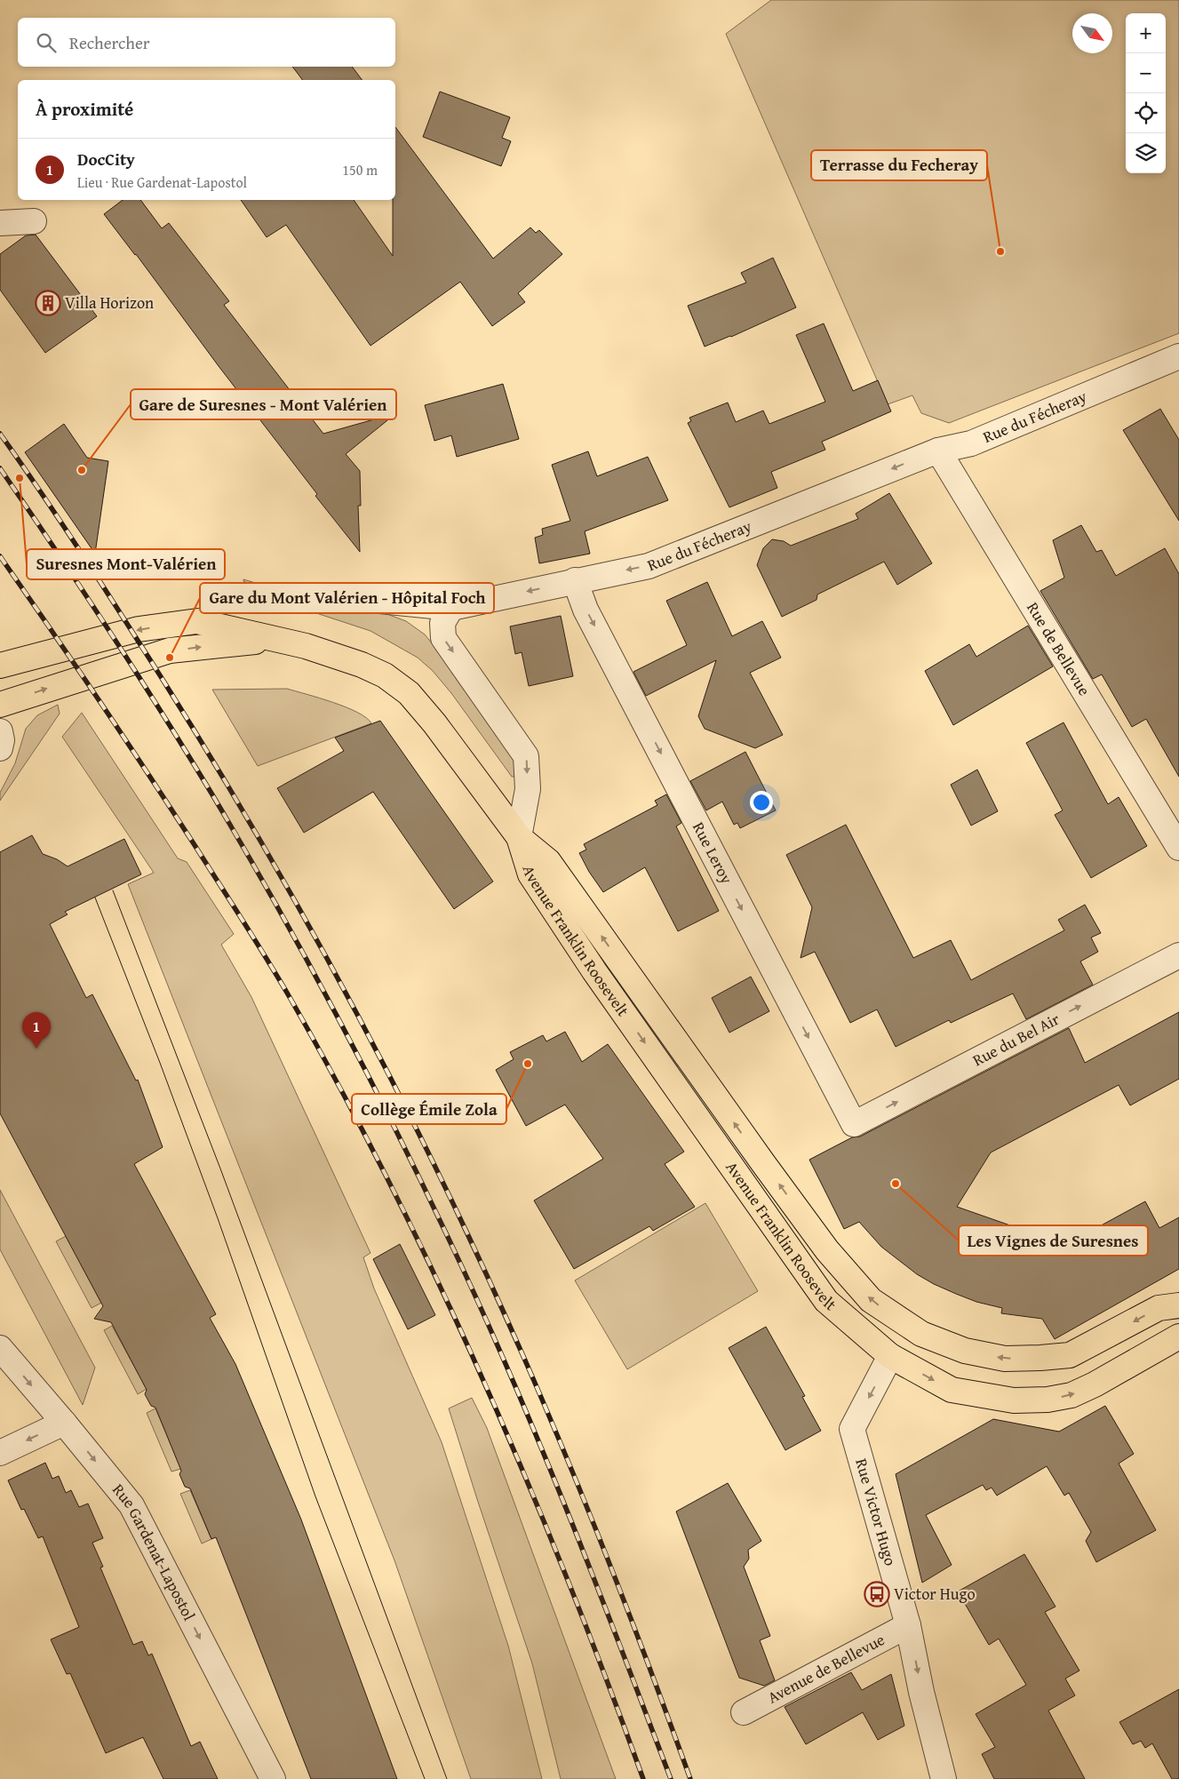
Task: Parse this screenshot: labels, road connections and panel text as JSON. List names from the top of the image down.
{
  "streets": {
    "main road": ["Avenue Franklin Roosevelt"],
    "street": [
      "Rue du Fécheray",
      "Rue de Bellevue",
      "Rue Leroy",
      "Rue du Bel Air",
      "Rue Victor Hugo",
      "Rue Gardenat-Lapostol",
      "Avenue de Bellevue"
    ]
  },
  "crossings": [
    ["Rue du Fécheray", "Rue de Bellevue"],
    ["Rue du Fécheray", "Rue Leroy"],
    ["Rue Leroy", "Rue du Bel Air"],
    ["Avenue Franklin Roosevelt", "Rue Victor Hugo"],
    ["Rue Victor Hugo", "Avenue de Bellevue"]
  ],
  "one_way": [
    "Rue du Fécheray",
    "Rue du Bel Air",
    "Rue Victor Hugo",
    "Rue Gardenat-Lapostol"
  ],
  "places": {
    "other": [
      "Terrasse du Fecheray",
      "Gare de Suresnes - Mont Valérien",
      "Suresnes Mont-Valérien",
      "Gare du Mont Valérien - Hôpital Foch",
      "Collège Émile Zola",
      "Les Vignes de Suresnes"
    ],
    "building": ["Villa Horizon"],
    "bus stop": ["Victor Hugo"]
  },
  "north": "bottom right",
  "page": {
    "map_buttons": ["+", "−"],
    "search": "Rechercher",
    "heading": "À proximité",
    "list": [
      {
        "mark": "1",
        "name": "DocCity",
        "note": "Lieu · Rue Gardenat-Lapostol",
        "value": "150 m"
      }
    ],
    "pins": "1"
  }
}
